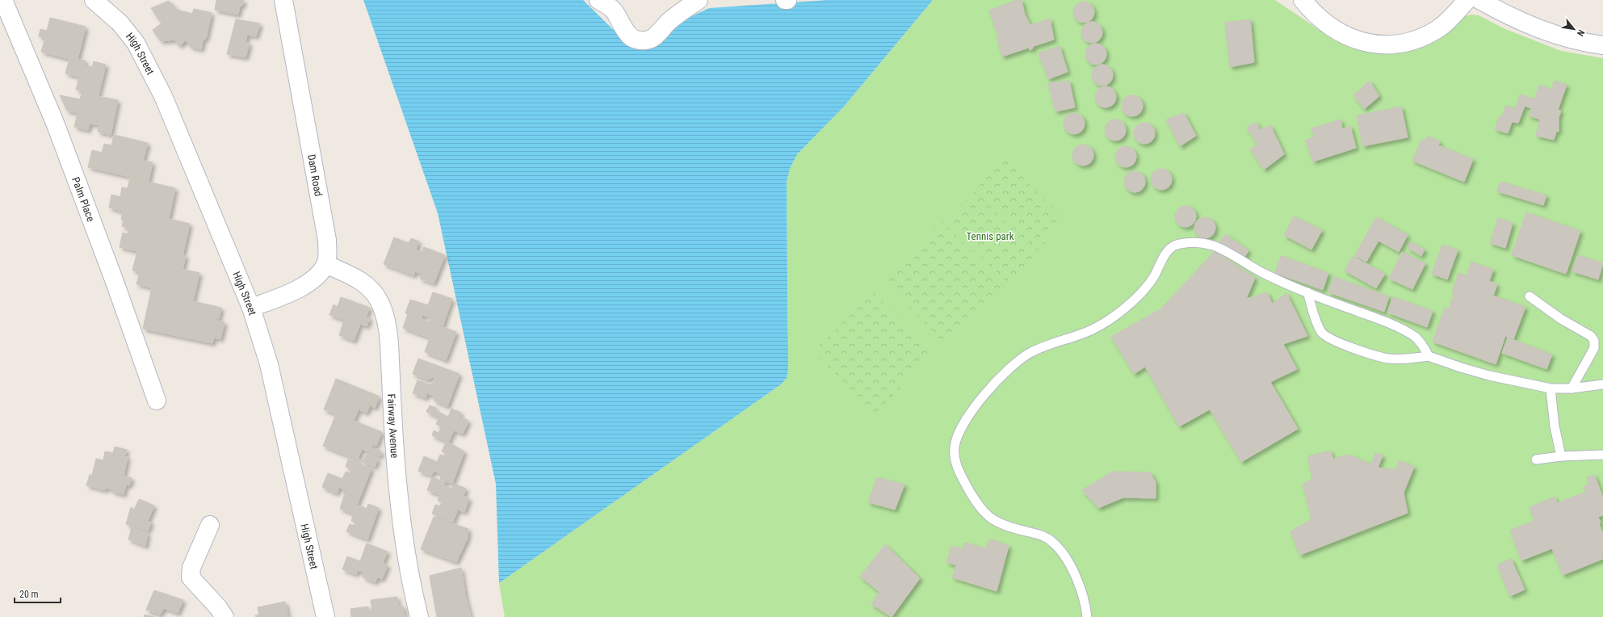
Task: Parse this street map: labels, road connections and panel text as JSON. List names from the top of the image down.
{
  "streets": {
    "street": [
      "High Street",
      "Dam Road",
      "Palm Place",
      "Fairway Avenue"
    ]
  },
  "crossings": [
    ["Dam Road", "Fairway Avenue"]
  ],
  "parks": ["Tennis park"],
  "scale_bar": "20 m",
  "north": "bottom right"
}
